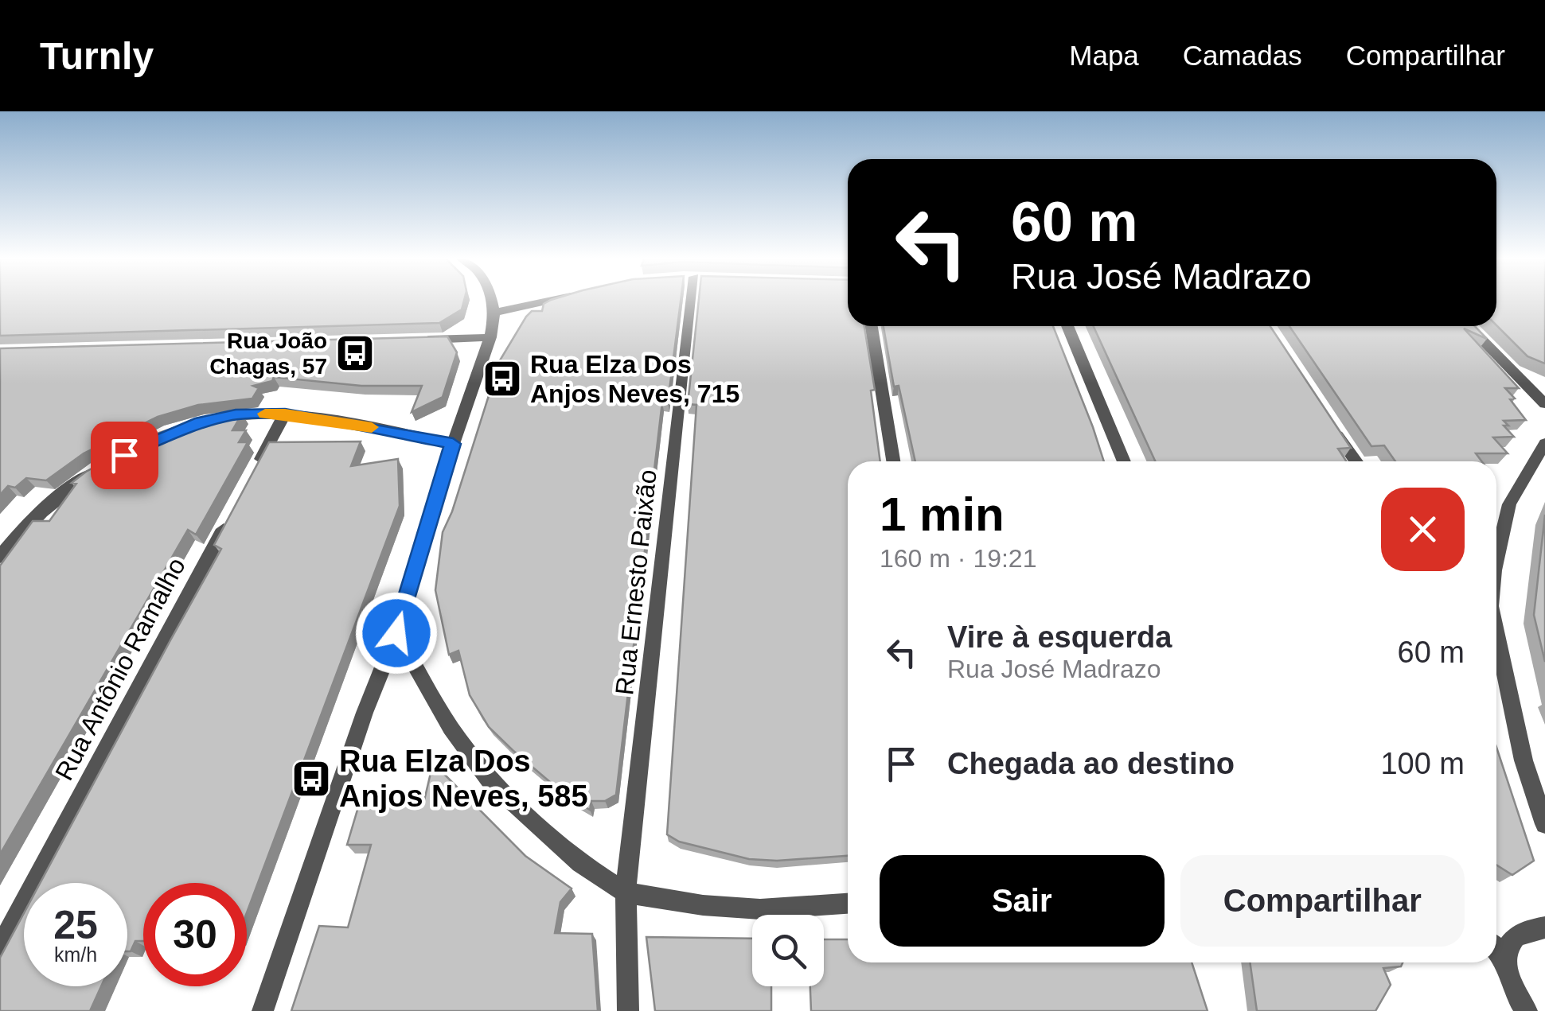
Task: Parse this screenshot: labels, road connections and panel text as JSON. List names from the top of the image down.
{
  "streets": {
    "street": ["Rua Ernesto Paixão", "Rua Antônio Ramalho"]
  },
  "places": {
    "bus stop": ["Rua João Chagas, 57", "Rua Elza Dos Anjos Neves, 715", "Rua Elza Dos Anjos Neves, 585"]
  },
  "page": {
    "header": "Turnly",
    "nav": ["Mapa", "Camadas", "Compartilhar"],
    "turn": ["60 m", "Rua José Madrazo"],
    "heading": ["1 min", "160 m · 19:21"],
    "list": [
      {
        "name": "Vire à esquerda",
        "note": "Rua José Madrazo",
        "value": "60 m"
      },
      {
        "name": "Chegada ao destino",
        "value": "100 m"
      }
    ],
    "buttons": ["Sair", "Compartilhar"],
    "speed": "25 km/h",
    "limit": "30"
  }
}
